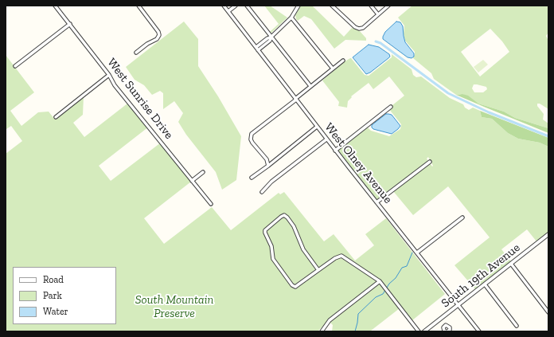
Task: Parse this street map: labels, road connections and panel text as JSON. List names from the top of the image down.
{
  "streets": {
    "street": ["West Sunrise Drive", "West Olney Avenue", "South 19th Avenue"]
  },
  "crossings": [
    ["West Olney Avenue", "South 19th Avenue"]
  ],
  "parks": ["South Mountain Preserve"],
  "legend": ["Road", "Park", "Water"]
}
